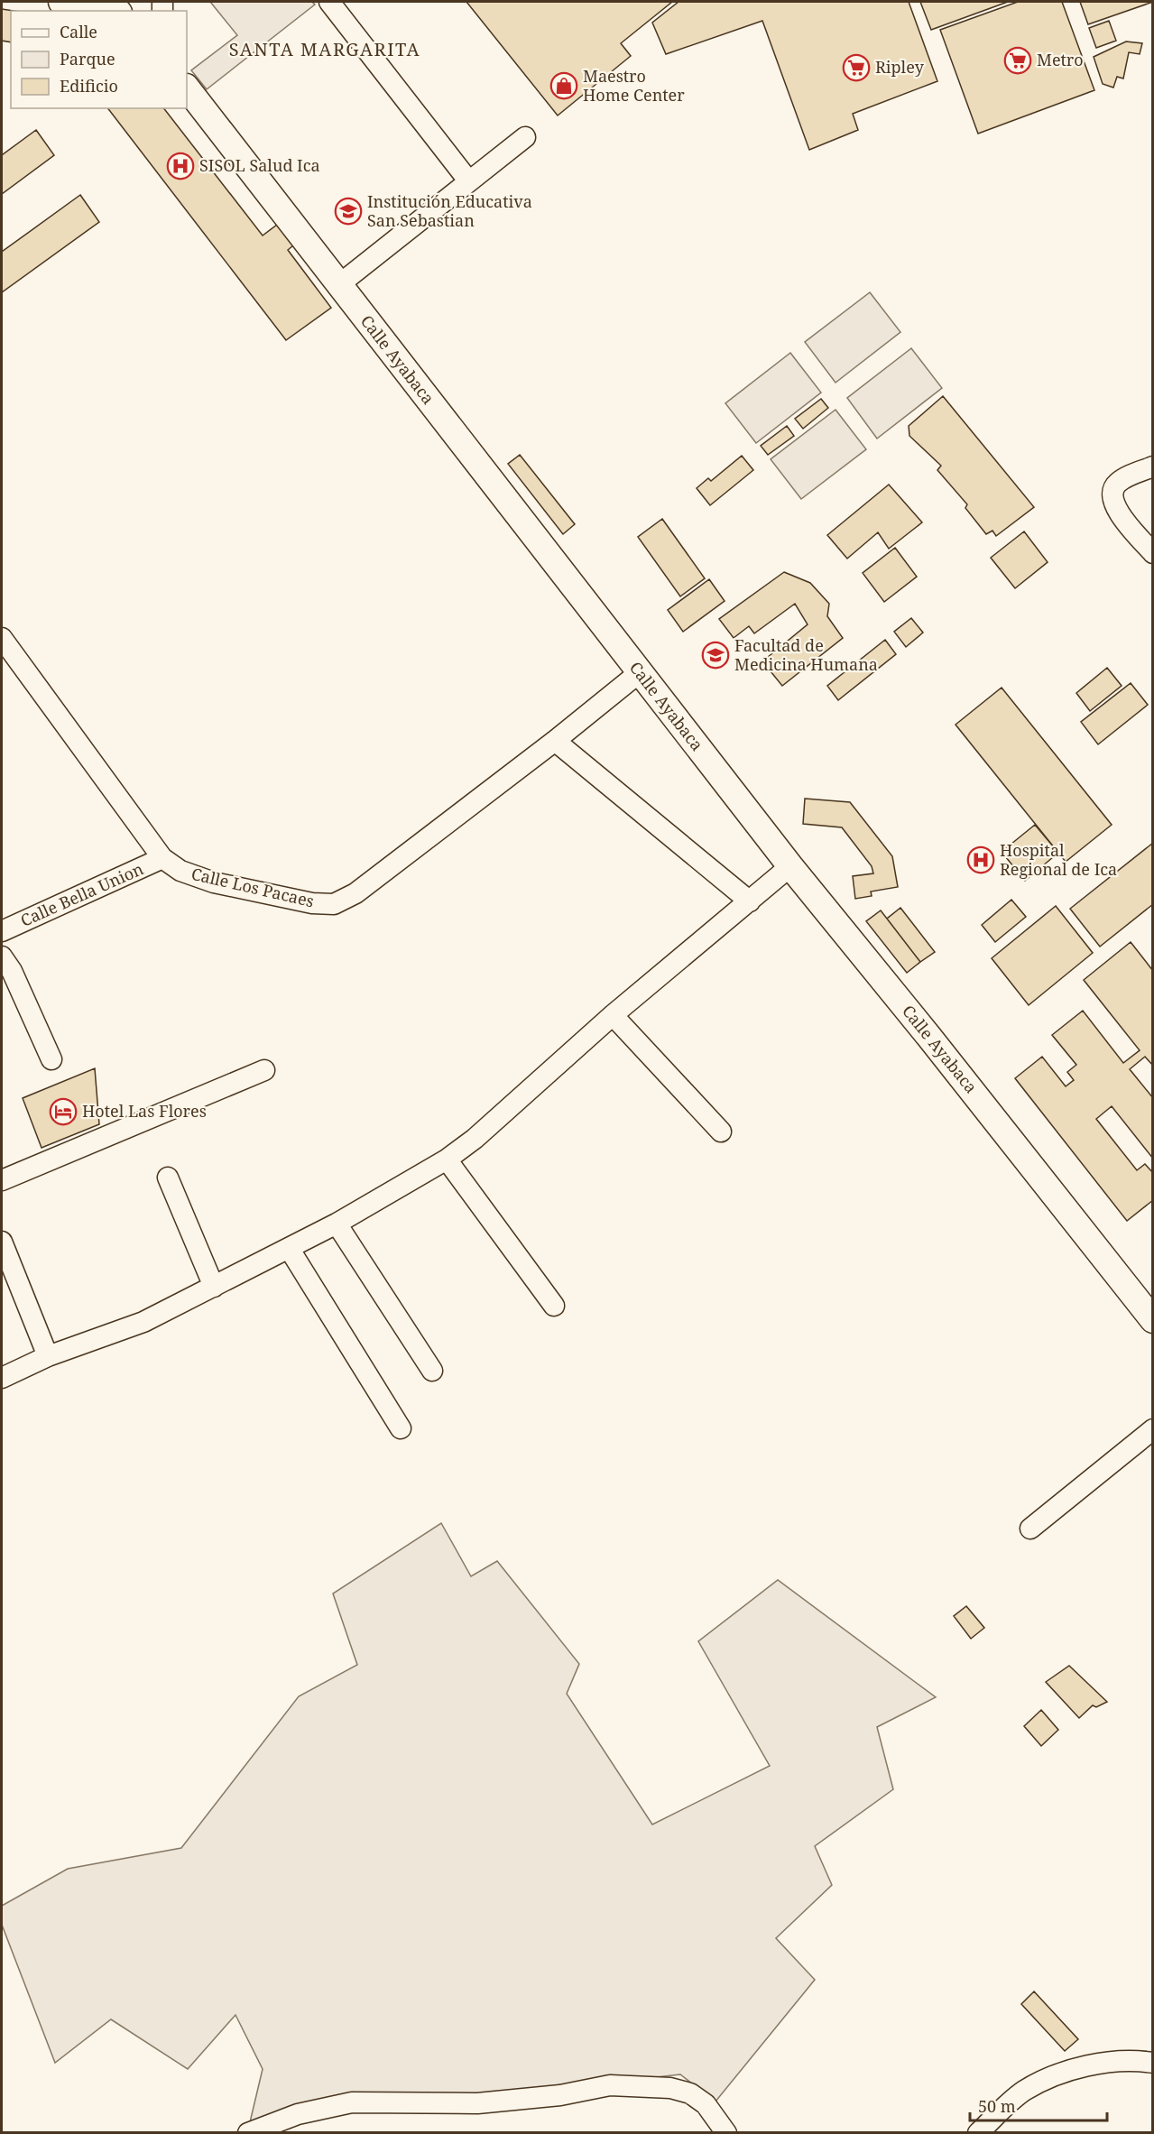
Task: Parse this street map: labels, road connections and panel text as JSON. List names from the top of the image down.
{
  "streets": {
    "main road": ["Calle Ayabaca"],
    "street": ["Calle Los Pacaes", "Calle Bella Union"]
  },
  "crossings": [
    ["Calle Ayabaca", "Calle Los Pacaes"],
    ["Calle Los Pacaes", "Calle Bella Union"]
  ],
  "districts": ["SANTA MARGARITA"],
  "places": {
    "supermarket": ["Metro", "Ripley"],
    "shop": ["Maestro Home Center"],
    "hospital": ["SISOL Salud Ica", "Hospital Regional de Ica"],
    "school or university": ["Institución Educativa San Sebastian", "Facultad de Medicina Humana"],
    "hotel": ["Hotel Las Flores"]
  },
  "legend": ["Calle", "Parque", "Edificio"],
  "scale_bar": "50 m"
}
